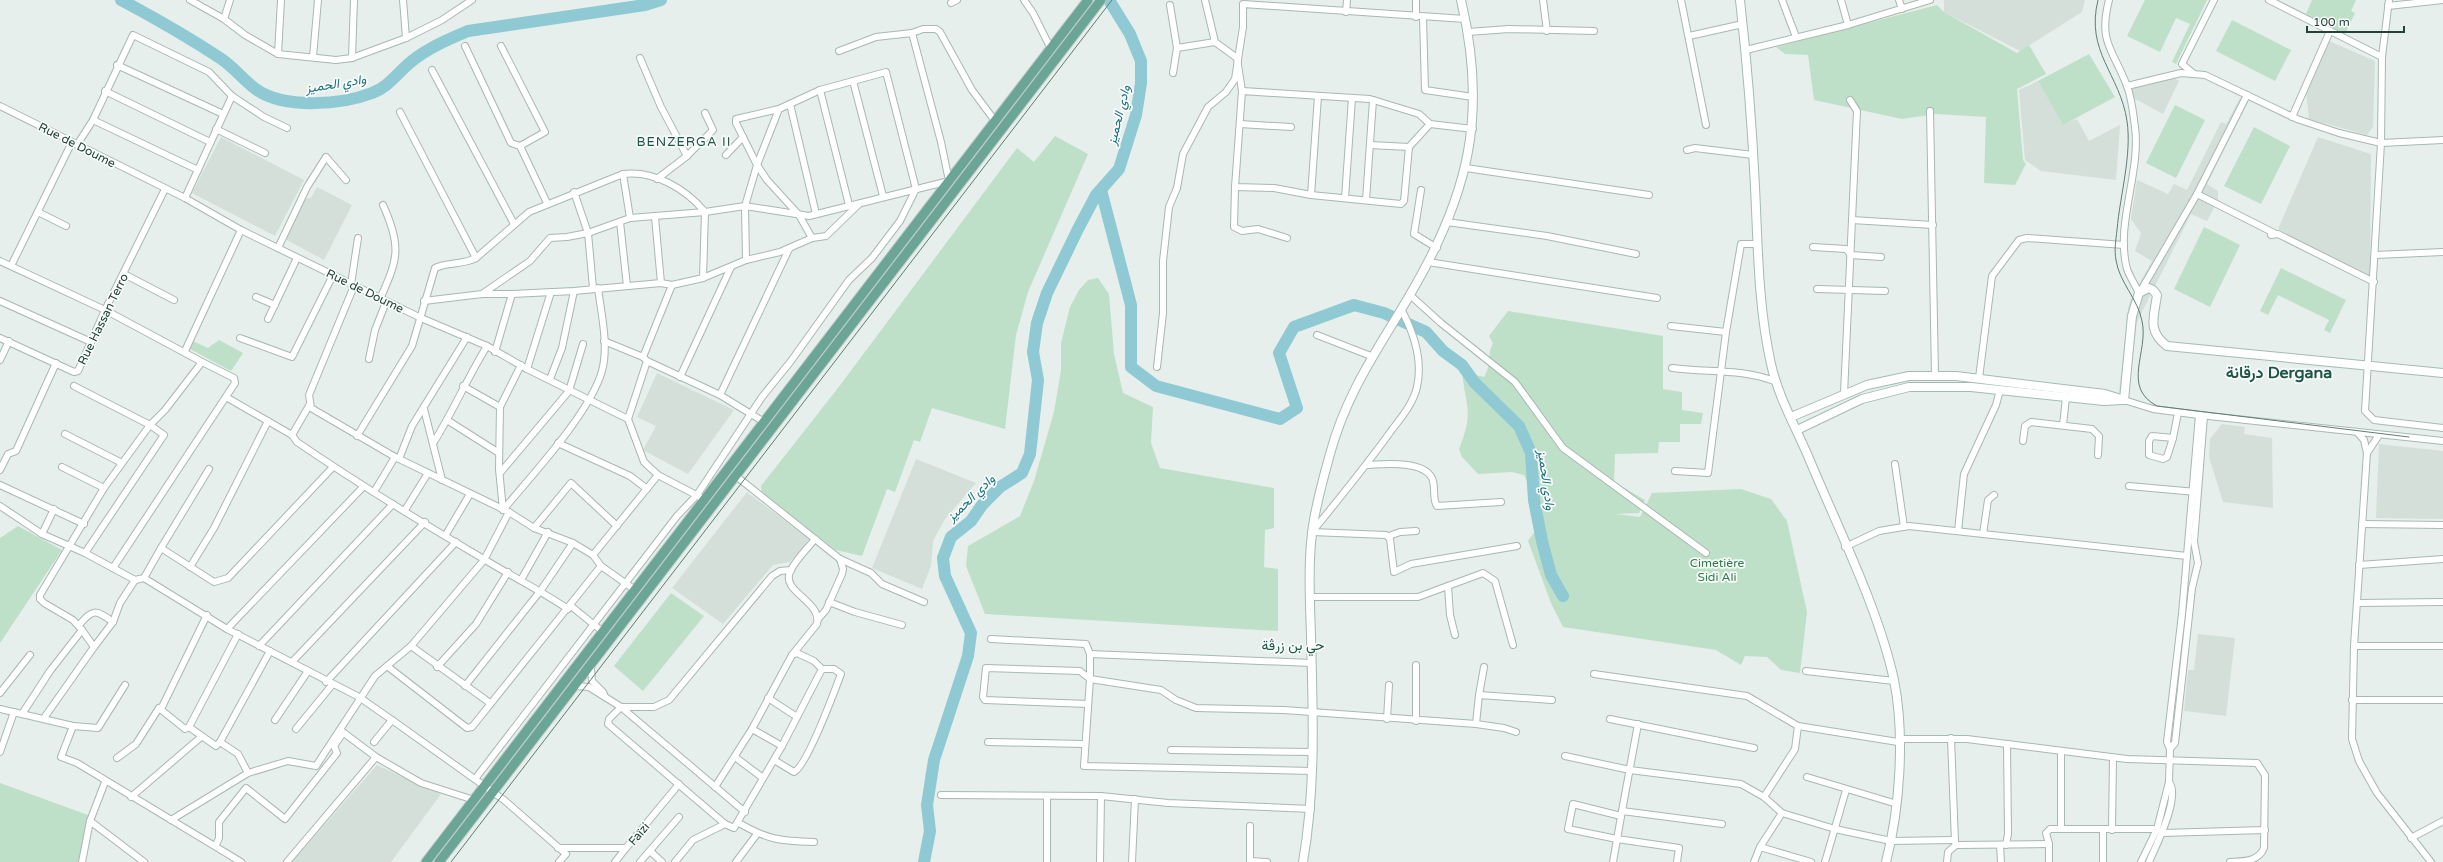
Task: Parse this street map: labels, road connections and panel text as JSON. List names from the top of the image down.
{
  "streets": {
    "street": ["Rue de Doume", "Rue Hassan Terro", "Faïzi"]
  },
  "crossings": [
    ["Rue de Doume", "Rue Hassan Terro"]
  ],
  "districts": ["BENZERGA II", "درقانة Dergana", "حي بن زرڤة"],
  "water": ["وادي الحميز"],
  "parks": ["Cimetière Sidi Ali"],
  "scale_bar": "100 m"
}
